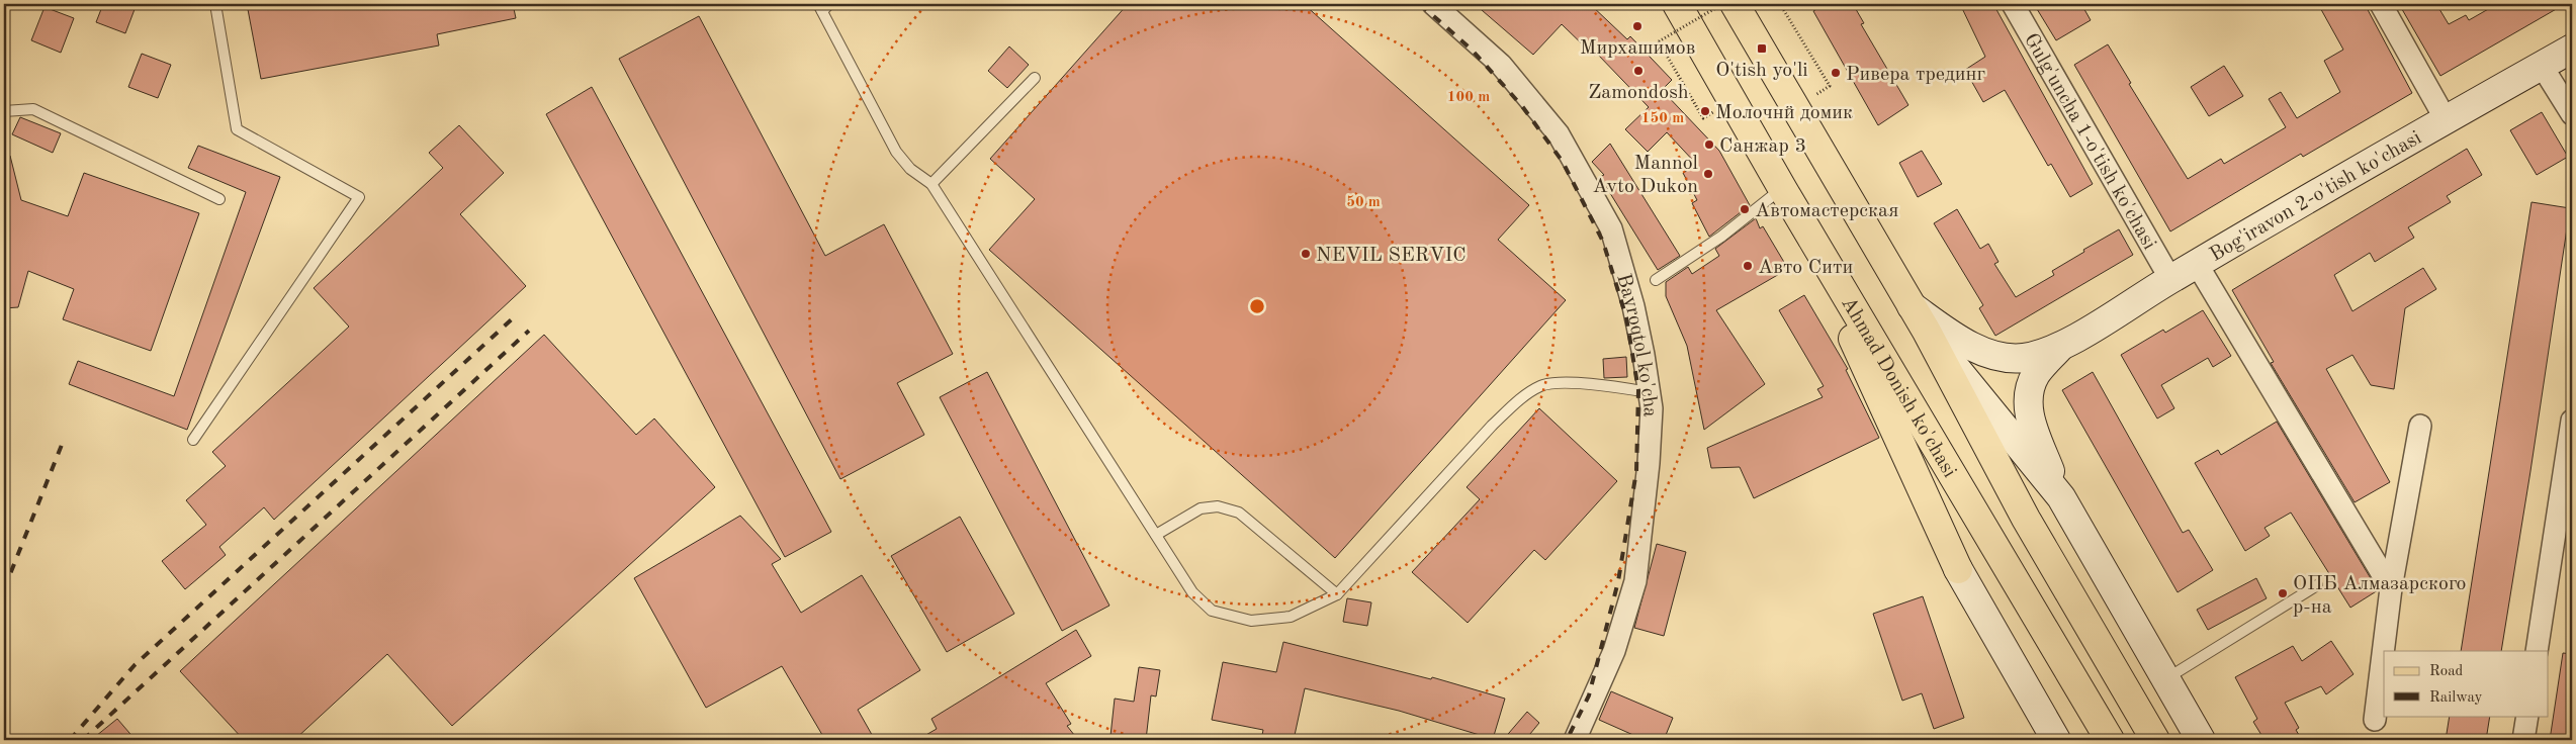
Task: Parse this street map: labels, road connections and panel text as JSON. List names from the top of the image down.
{
  "streets": {
    "main road": ["Ahmad Donish ko'chasi"],
    "street": ["Gulg'uncha 1-o'tish ko'chasi", "Bog'iravon 2-o'tish ko'chasi", "Bayroqtol ko'cha"]
  },
  "crossings": [
    ["Gulg'uncha 1-o'tish ko'chasi", "Bog'iravon 2-o'tish ko'chasi"]
  ],
  "places": {
    "other": [
      "Мирхашимов",
      "Zamondosh",
      "Ривера трединг",
      "Молочнй домик",
      "Санжар 3",
      "Mannol Avto Dukon",
      "Автомастерская",
      "NEVIL SERVIC",
      "Авто Сити",
      "ОПБ Алмазарского р-на"
    ],
    "transit": ["O'tish yo'li"]
  },
  "legend": ["Road", "Railway"],
  "rings": ["100 m", "150 m", "50 m"]
}
